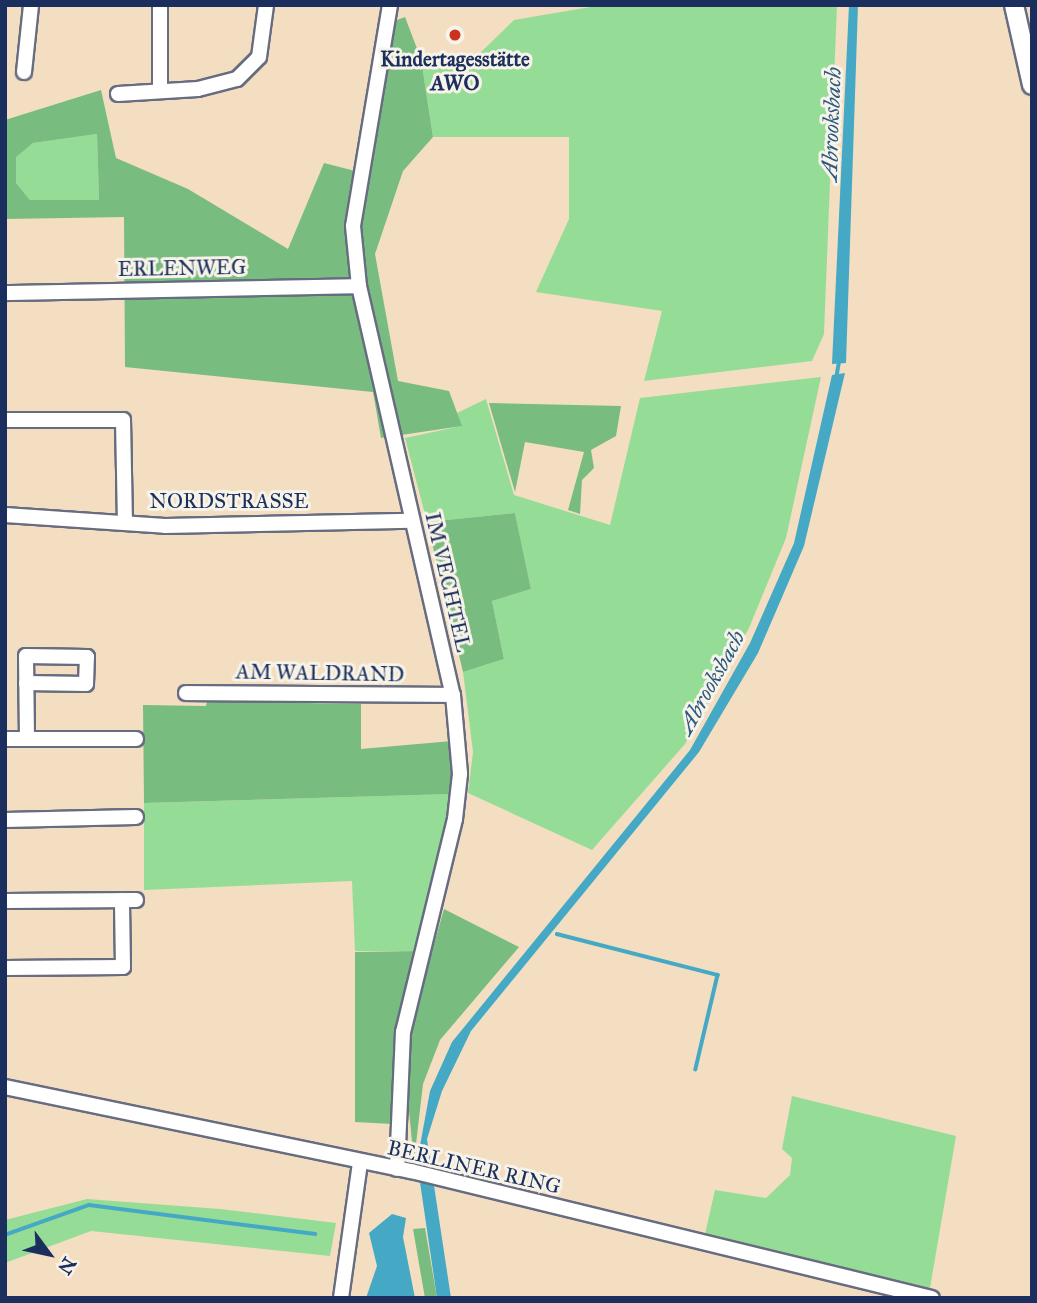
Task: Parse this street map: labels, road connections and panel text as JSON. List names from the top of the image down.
{
  "streets": {
    "street": [
      "ERLENWEG",
      "NORDSTRASSE",
      "IM VECHTEL",
      "AM WALDRAND",
      "BERLINER RING"
    ]
  },
  "crossings": [
    ["ERLENWEG", "IM VECHTEL"],
    ["NORDSTRASSE", "IM VECHTEL"],
    ["IM VECHTEL", "AM WALDRAND"],
    ["IM VECHTEL", "BERLINER RING"]
  ],
  "water": ["Abrooksbach"],
  "places": ["Kindertagesstätte AWO"],
  "north": "bottom right"
}
